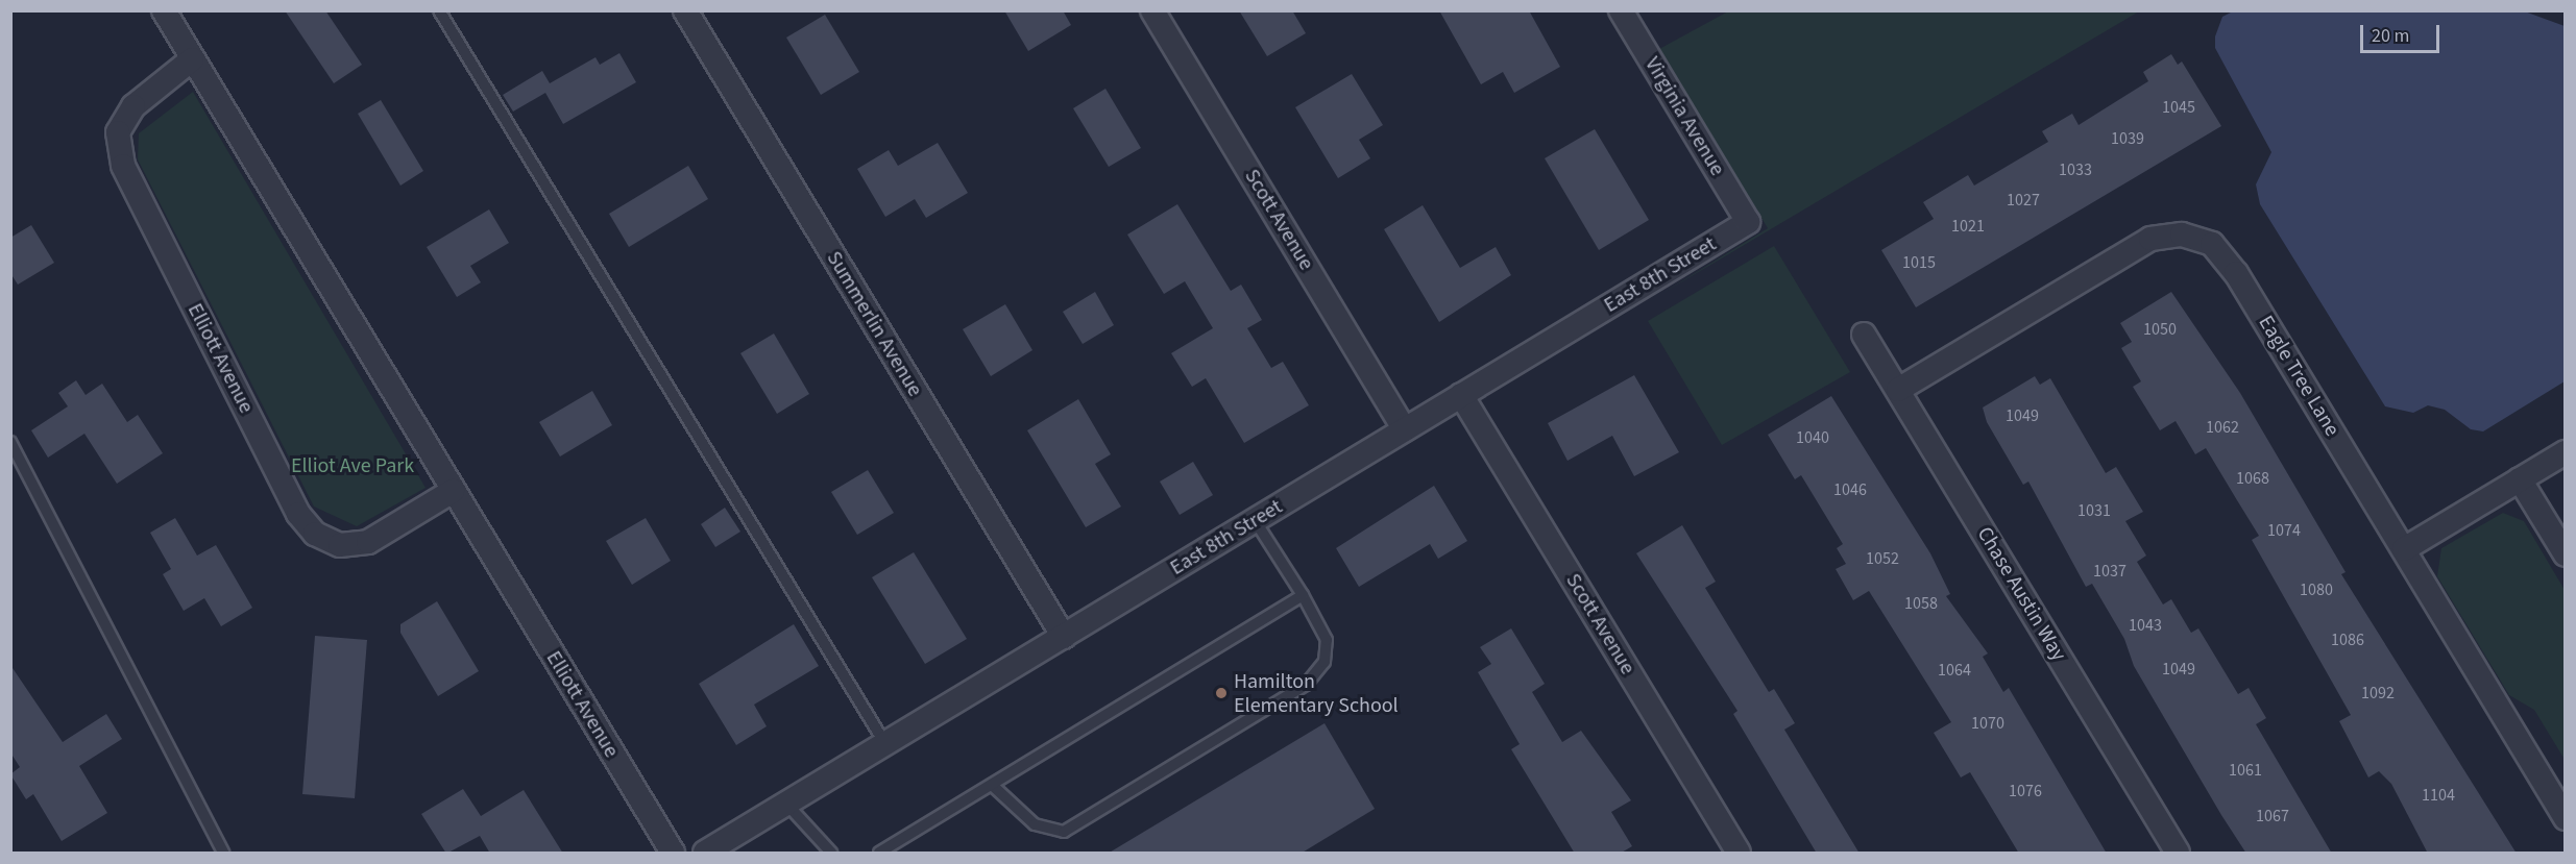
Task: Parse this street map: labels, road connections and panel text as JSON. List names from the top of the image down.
{
  "streets": {
    "street": [
      "Virginia Avenue",
      "Scott Avenue",
      "East 8th Street",
      "Summerlin Avenue",
      "Elliott Avenue",
      "Eagle Tree Lane",
      "Chase Austin Way"
    ]
  },
  "crossings": [
    ["Virginia Avenue", "East 8th Street"],
    ["Scott Avenue", "East 8th Street"],
    ["East 8th Street", "Summerlin Avenue"],
    ["Eagle Tree Lane", "Chase Austin Way"]
  ],
  "parks": ["Elliot Ave Park"],
  "places": ["Hamilton Elementary School"],
  "house_numbers": [
    "1045",
    "1039",
    "1033",
    "1027",
    "1021",
    "1015",
    "1050",
    "1049",
    "1062",
    "1040",
    "1068",
    "1046",
    "1031",
    "1074",
    "1052",
    "1037",
    "1080",
    "1058",
    "1043",
    "1086",
    "1049",
    "1064",
    "1092",
    "1070",
    "1061",
    "1076",
    "1104",
    "1067"
  ],
  "scale_bar": "20 m"
}
